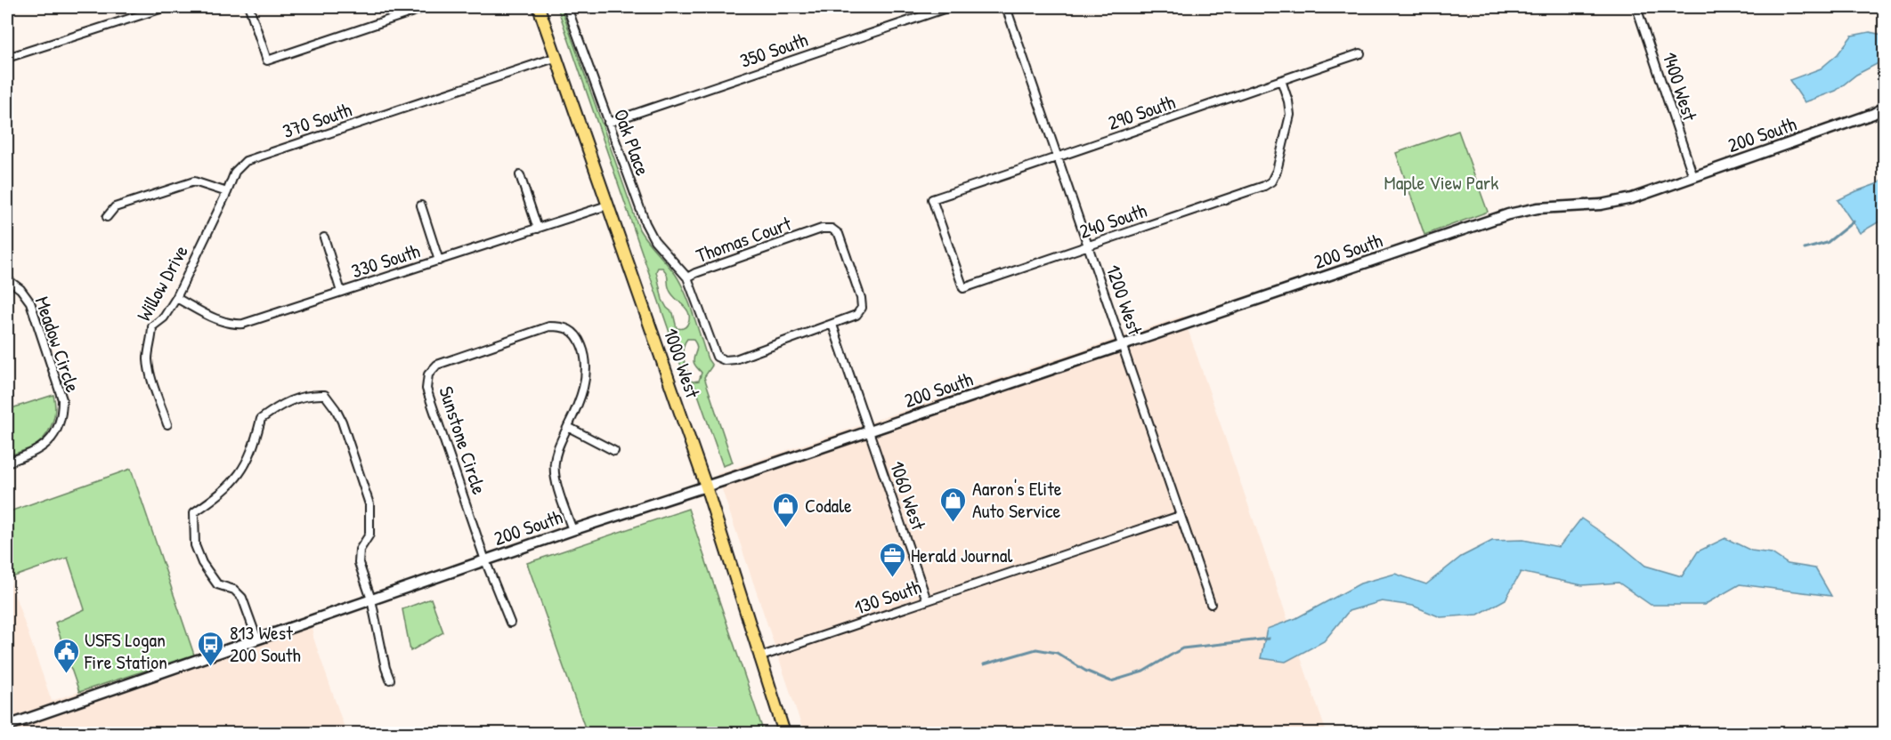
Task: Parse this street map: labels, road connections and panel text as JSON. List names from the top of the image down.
{
  "streets": {
    "main road": ["1000 West"],
    "street": [
      "350 South",
      "1400 West",
      "290 South",
      "370 South",
      "200 South",
      "Oak Place",
      "240 South",
      "Thomas Court",
      "330 South",
      "Willow Drive",
      "1200 West",
      "Meadow Circle",
      "Sunstone Circle",
      "1060 West",
      "130 South"
    ]
  },
  "crossings": [
    ["350 South", "Oak Place"],
    ["1400 West", "200 South"],
    ["290 South", "240 South"],
    ["290 South", "1200 West"],
    ["370 South", "Willow Drive"],
    ["370 South", "1000 West"],
    ["200 South", "1200 West"],
    ["200 South", "1000 West"],
    ["200 South", "Sunstone Circle"],
    ["200 South", "1060 West"],
    ["Oak Place", "Thomas Court"],
    ["240 South", "1200 West"],
    ["330 South", "Willow Drive"],
    ["330 South", "1000 West"],
    ["1200 West", "130 South"],
    ["1000 West", "130 South"],
    ["1060 West", "130 South"]
  ],
  "parks": ["Maple View Park"],
  "places": {
    "shop": ["Aaron's Elite Auto Service", "Codale"],
    "office": ["Herald Journal"],
    "bus stop": ["813 West 200 South"],
    "public building": ["USFS Logan Fire Station"]
  }
}
